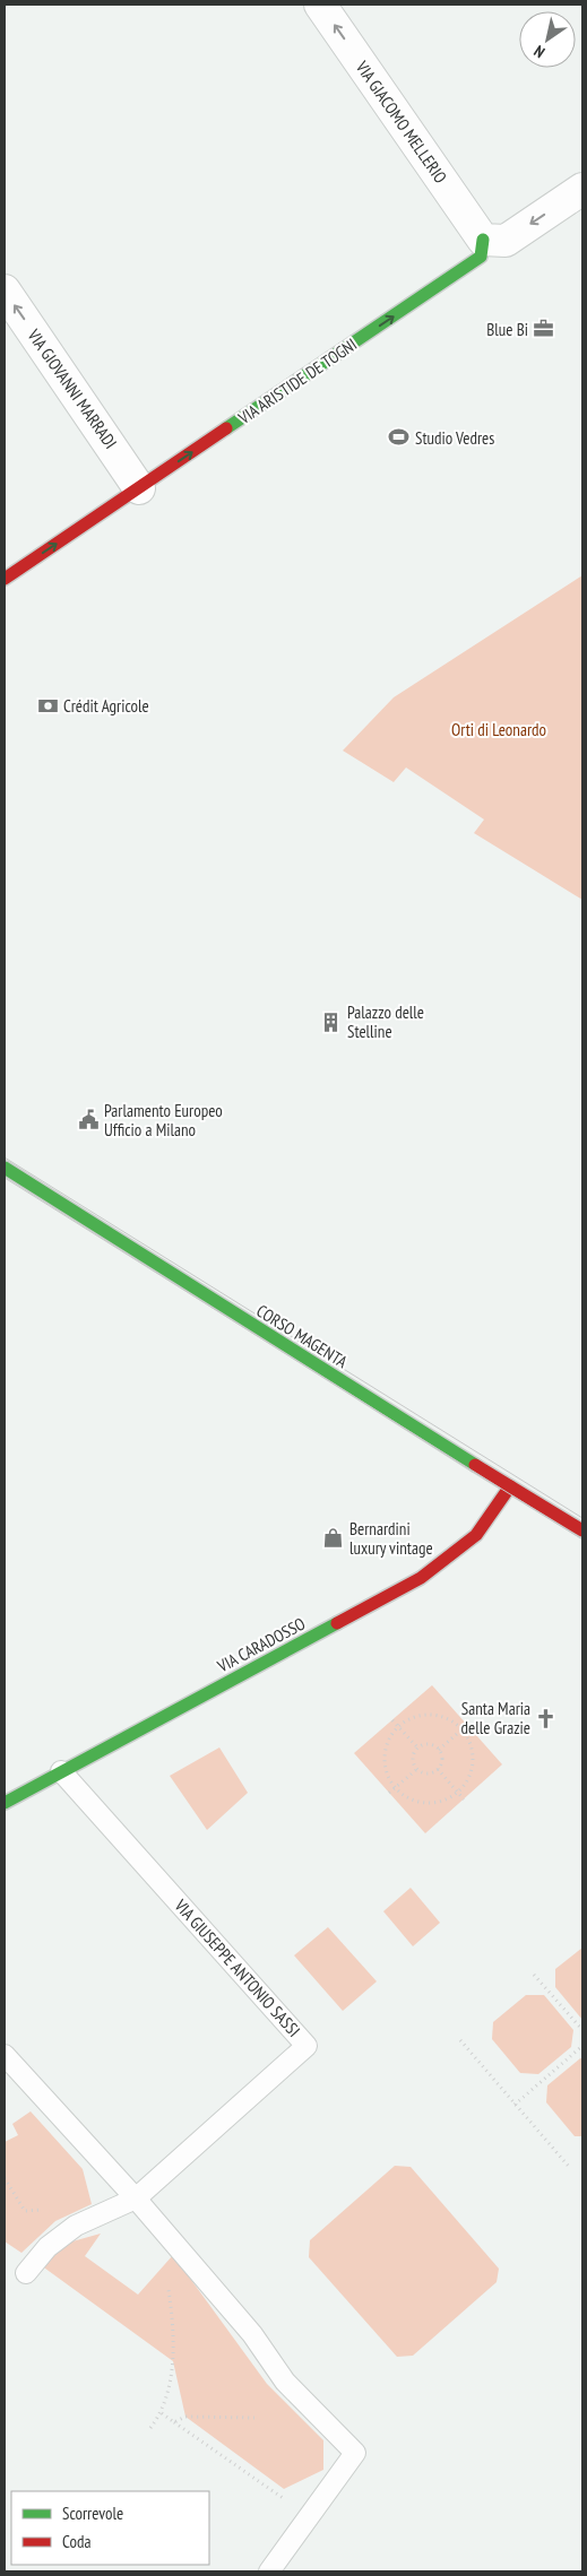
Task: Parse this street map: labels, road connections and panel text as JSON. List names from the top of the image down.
{
  "streets": {
    "street": [
      "VIA GIACOMO MELLERIO",
      "VIA ARISTIDE DE TOGNI",
      "VIA GIOVANNI MARRADI",
      "CORSO MAGENTA",
      "VIA CARADOSSO"
    ],
    "lane": ["VIA GIUSEPPE ANTONIO SASSI"]
  },
  "crossings": [
    ["VIA GIACOMO MELLERIO", "VIA ARISTIDE DE TOGNI"],
    ["VIA ARISTIDE DE TOGNI", "VIA GIOVANNI MARRADI"],
    ["CORSO MAGENTA", "VIA CARADOSSO"],
    ["VIA CARADOSSO", "VIA GIUSEPPE ANTONIO SASSI"]
  ],
  "one_way": ["VIA GIACOMO MELLERIO", "VIA ARISTIDE DE TOGNI", "VIA GIOVANNI MARRADI"],
  "parks": ["Orti di Leonardo"],
  "places": {
    "office": ["Blue Bi"],
    "sports": ["Studio Vedres"],
    "bank": ["Crédit Agricole"],
    "building": ["Palazzo delle Stelline"],
    "public building": ["Parlamento Europeo Ufficio a Milano"],
    "shop": ["Bernardini luxury vintage"],
    "church": ["Santa Maria delle Grazie"]
  },
  "legend": ["Scorrevole", "Coda"],
  "north": "bottom left"
}
